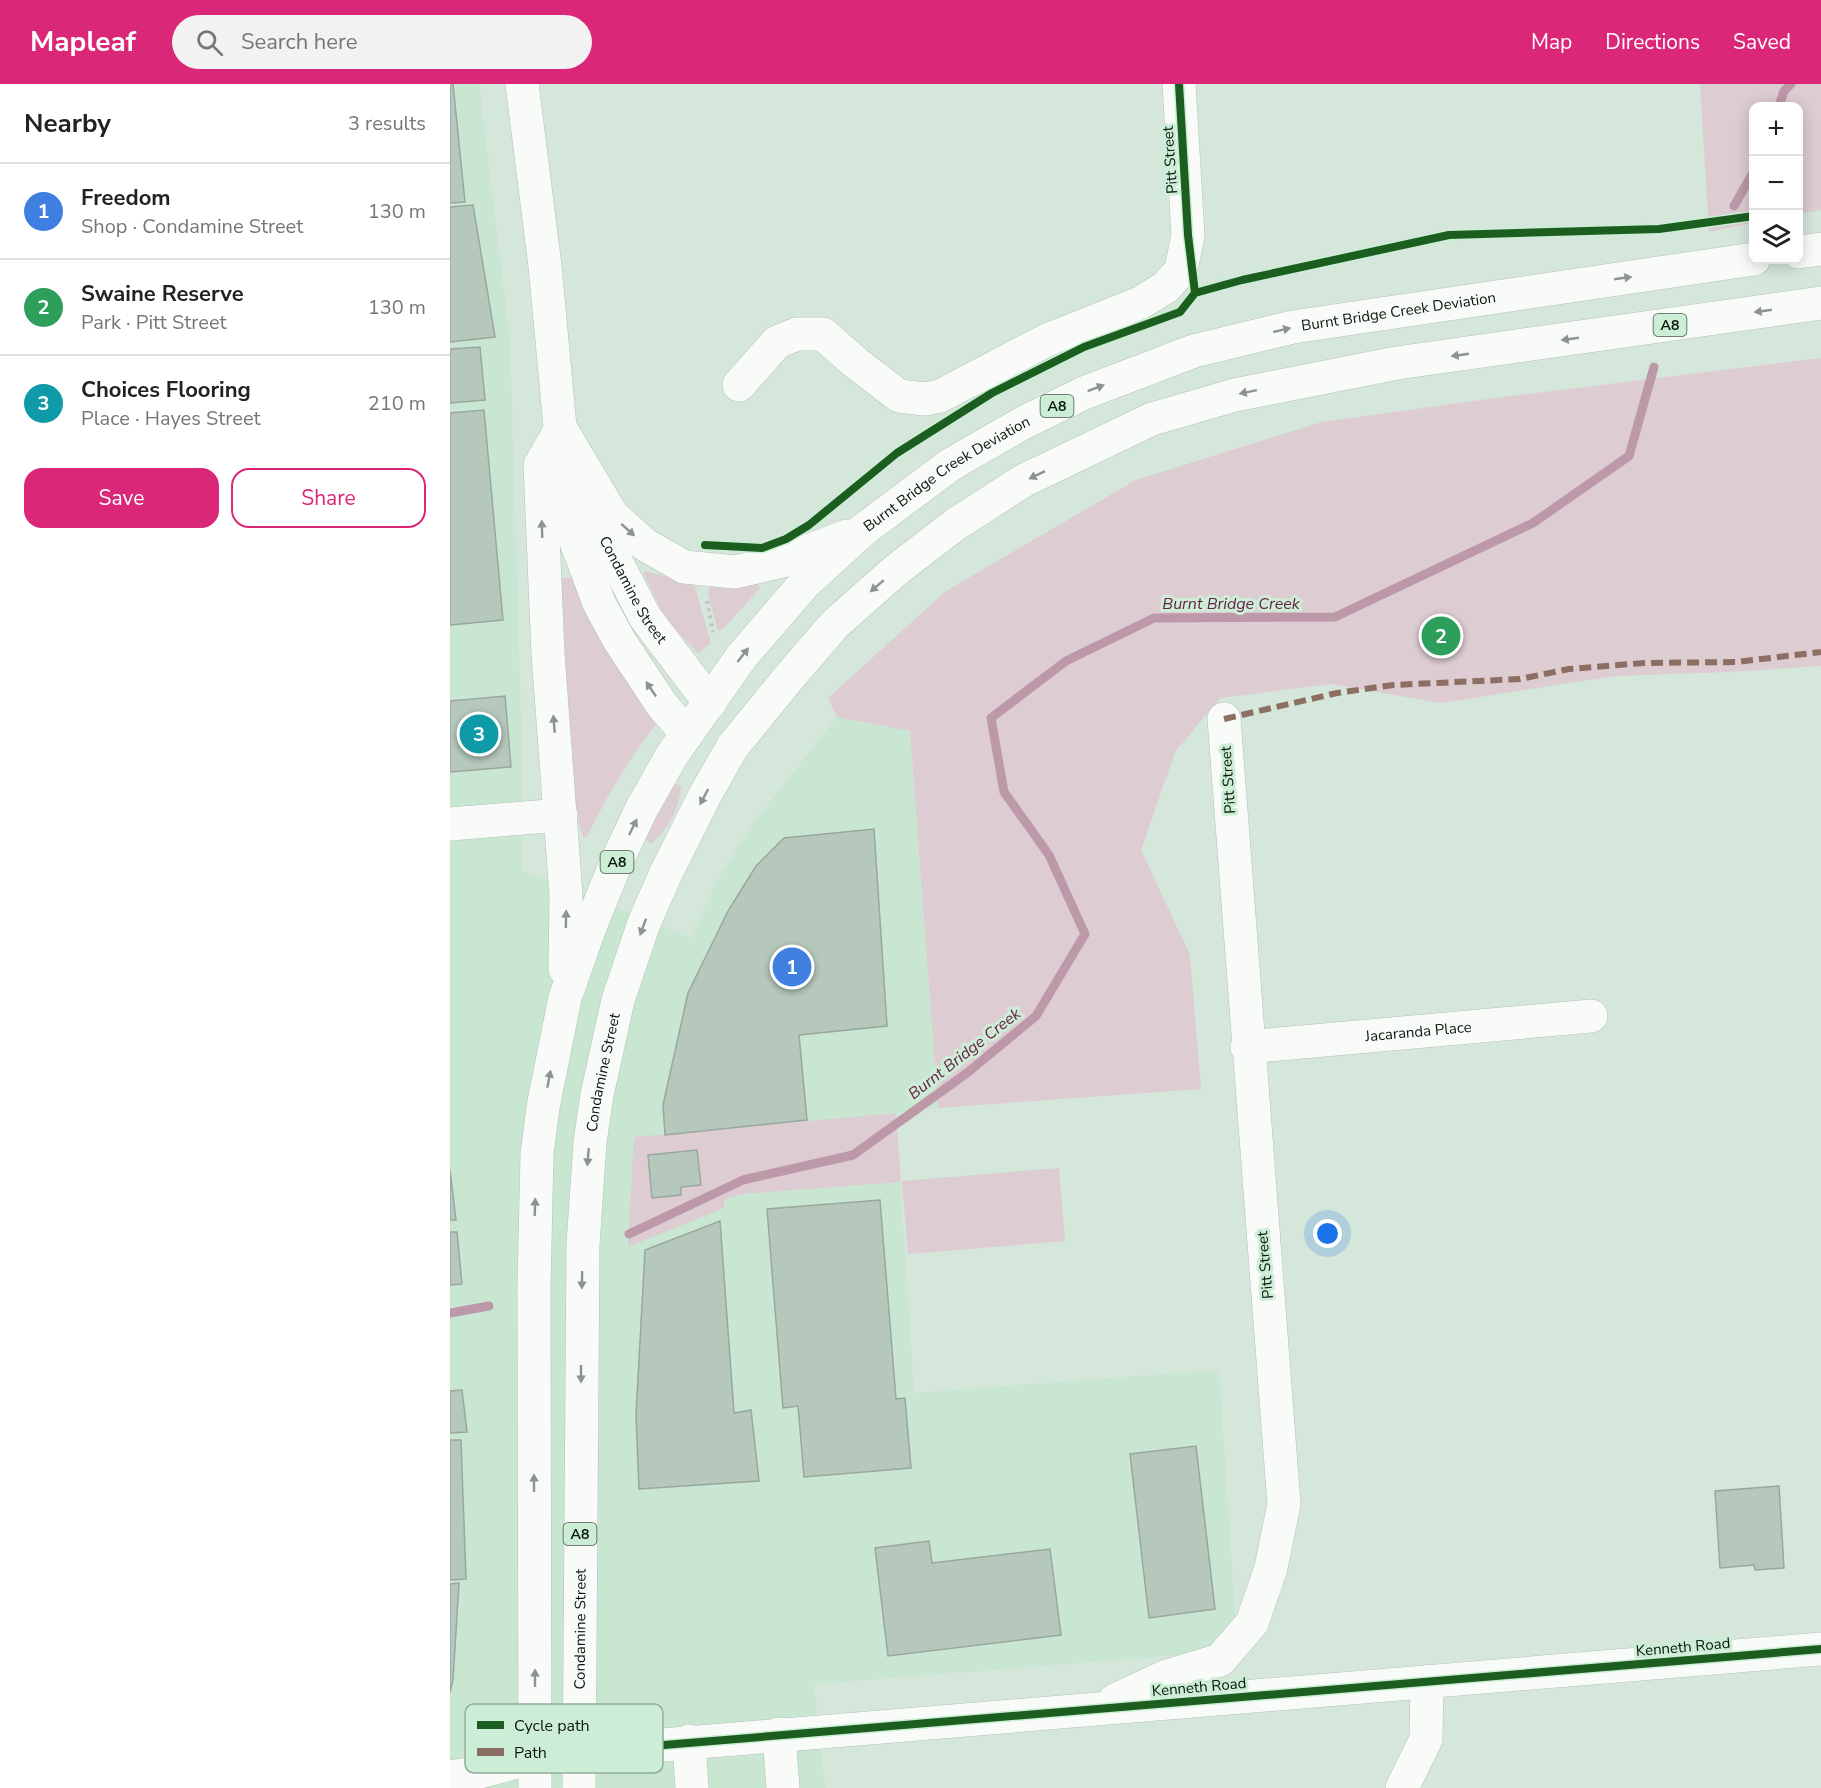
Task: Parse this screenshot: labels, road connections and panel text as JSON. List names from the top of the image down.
{
  "streets": {
    "main road": [
      "Pitt Street",
      "Burnt Bridge Creek Deviation",
      "A8",
      "Condamine Street",
      "Jacaranda Place",
      "Kenneth Road"
    ]
  },
  "crossings": [
    ["Pitt Street", "Jacaranda Place"],
    ["Pitt Street", "Kenneth Road"],
    ["Burnt Bridge Creek Deviation", "A8"],
    ["Burnt Bridge Creek Deviation", "Condamine Street"],
    ["A8", "Condamine Street"]
  ],
  "water": ["Burnt Bridge Creek"],
  "legend": ["Cycle path", "Path"],
  "page": {
    "header": "Mapleaf",
    "search": "Search here",
    "nav": ["Map", "Directions", "Saved"],
    "heading": ["Nearby", "3 results"],
    "map_buttons": ["+", "−"],
    "list": [
      {
        "mark": "1",
        "name": "Freedom",
        "note": "Shop · Condamine Street",
        "value": "130 m"
      },
      {
        "mark": "2",
        "name": "Swaine Reserve",
        "note": "Park · Pitt Street",
        "value": "130 m"
      },
      {
        "mark": "3",
        "name": "Choices Flooring",
        "note": "Place · Hayes Street",
        "value": "210 m"
      }
    ],
    "buttons": ["Save", "Share"],
    "pins": ["2", "3", "1"]
  }
}
